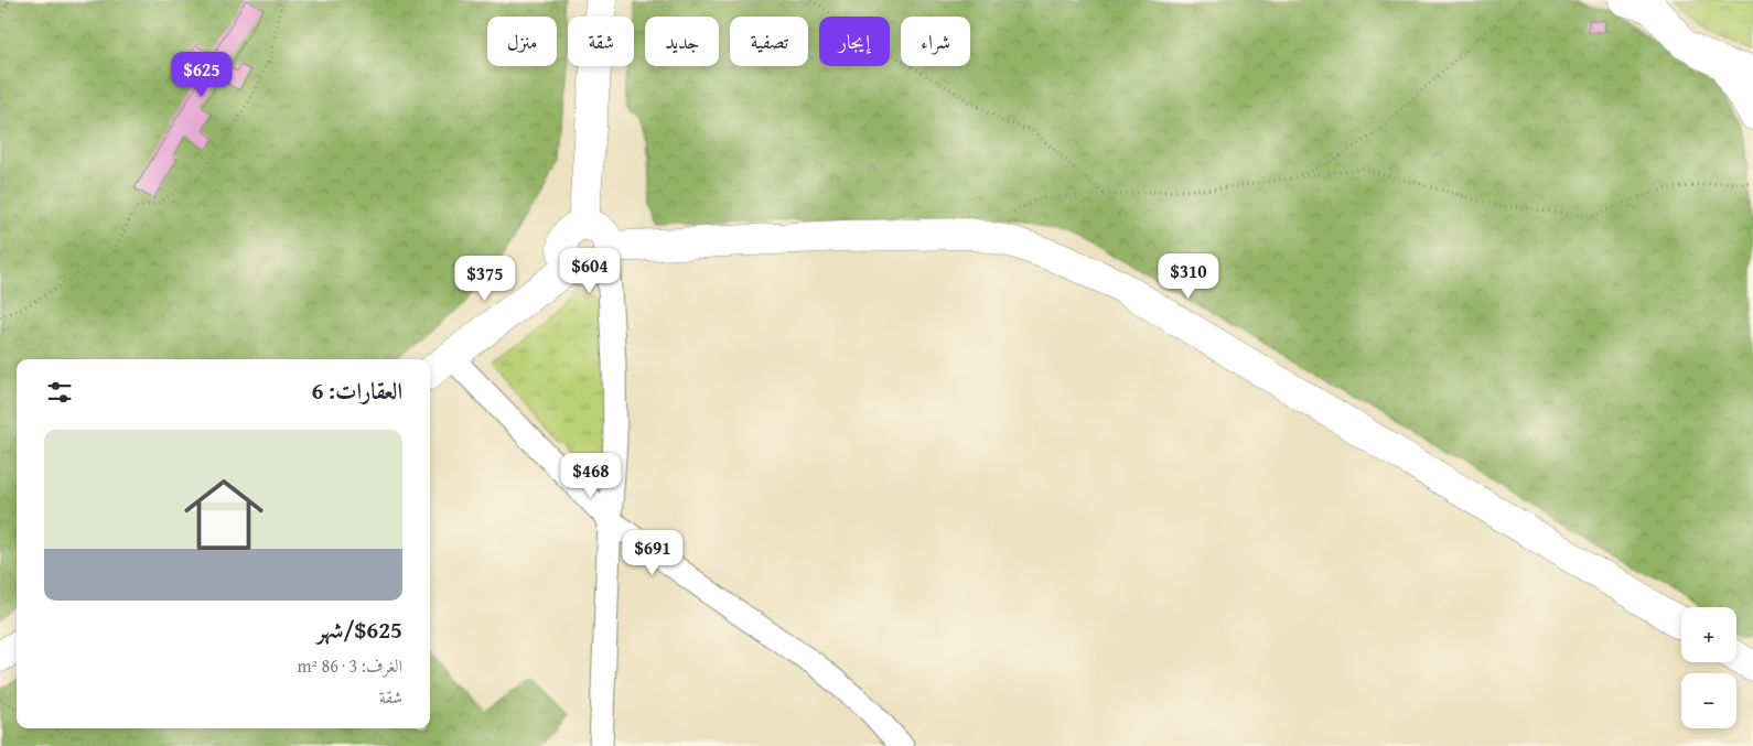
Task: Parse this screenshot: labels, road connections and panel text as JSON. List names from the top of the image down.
{
  "page": {
    "chip": [
      "شراء",
      "إيجار",
      "تصفية",
      "جديد",
      "شقة",
      "منزل"
    ],
    "price": [
      "$625",
      "$604",
      "$310",
      "$375",
      "$468",
      "$691"
    ],
    "heading": "العقارات: 6",
    "list": [
      {
        "name": "$625/شهر",
        "note": "الغرف: 3 · 86 m² · شقة"
      }
    ],
    "map_buttons": ["+", "−"]
  }
}
